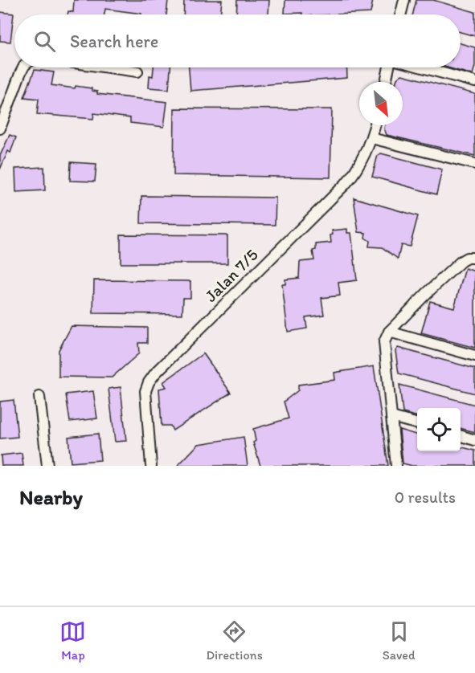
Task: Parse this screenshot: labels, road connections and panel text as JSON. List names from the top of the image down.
{
  "streets": {
    "street": ["Jalan 7/5"]
  },
  "north": "bottom right",
  "page": {
    "search": "Search here",
    "heading": ["Nearby", "0 results"],
    "nav": ["Map", "Directions", "Saved"]
  }
}
